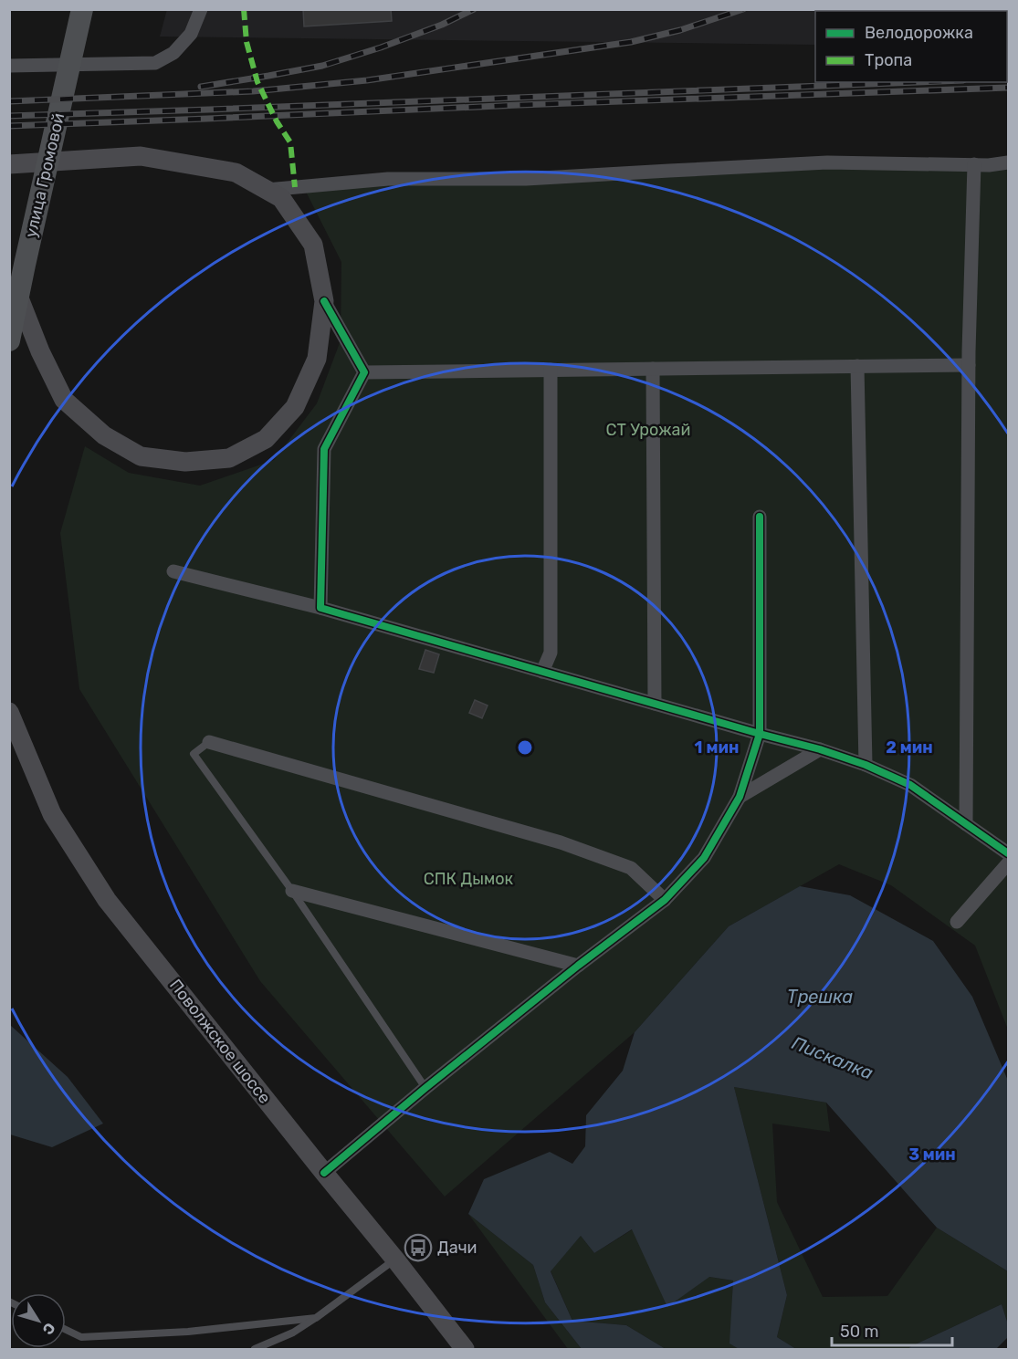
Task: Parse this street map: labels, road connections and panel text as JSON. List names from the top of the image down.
{
  "streets": {
    "main road": ["улица Громовой", "Поволжское шоссе"]
  },
  "water": ["Трешка", "Пискалка"],
  "parks": ["СТ Урожай", "СПК Дымок"],
  "places": {
    "bus stop": ["Дачи"]
  },
  "legend": ["Велодорожка", "Тропа"],
  "scale_bar": "50 m",
  "north": "bottom right",
  "rings": ["1 мин", "2 мин", "3 мин"]
}
